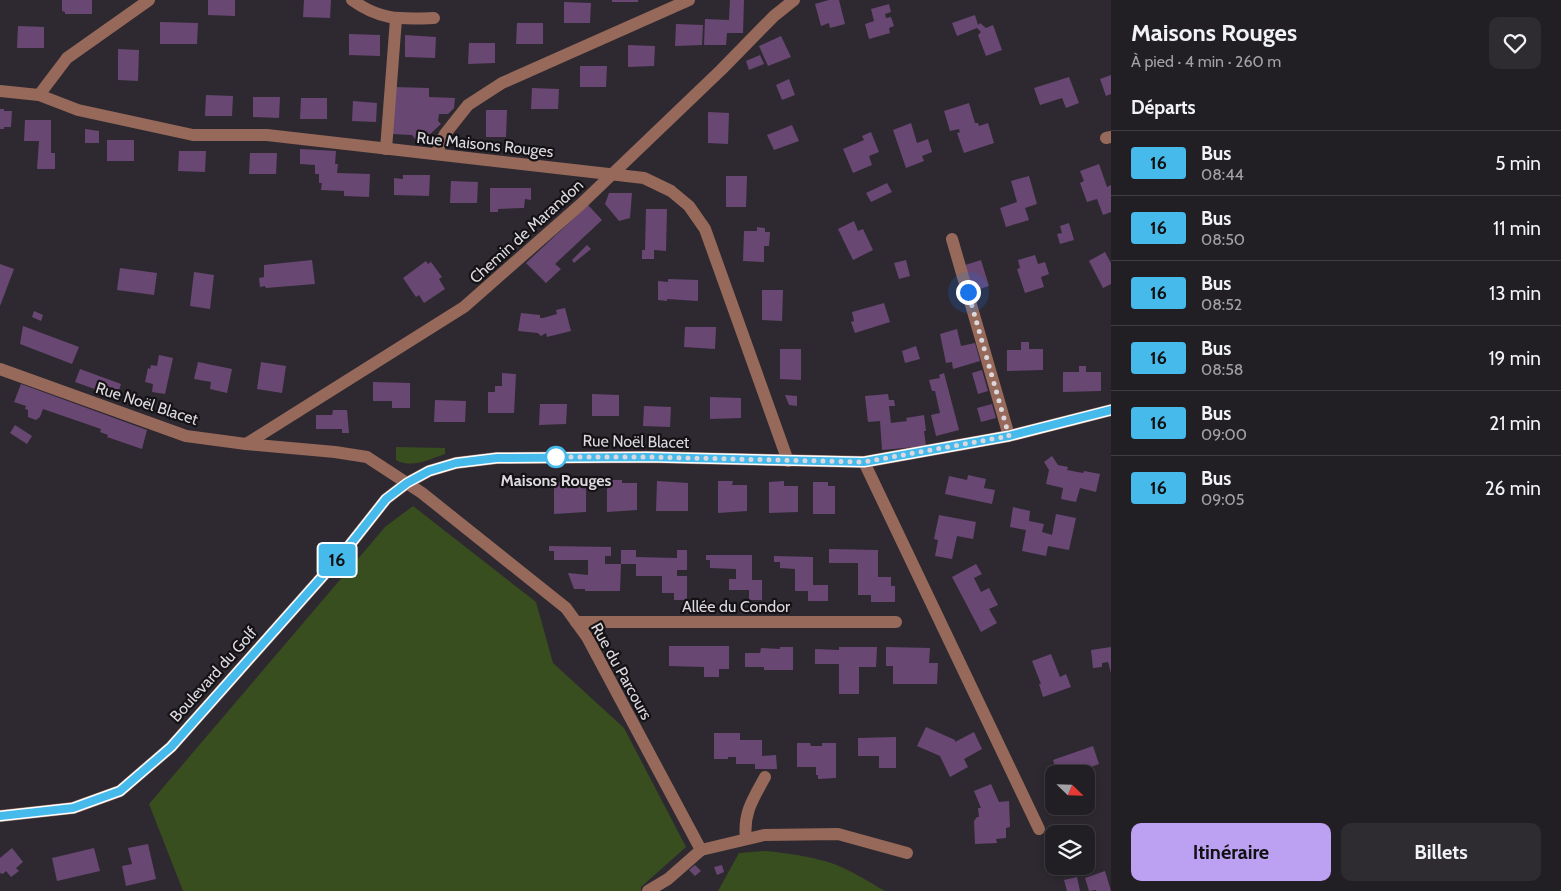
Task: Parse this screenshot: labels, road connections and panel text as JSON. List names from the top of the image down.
{
  "streets": {
    "street": [
      "Rue Maisons Rouges",
      "Chemin de Marandon",
      "Rue Noël Blacet",
      "Allée du Condor",
      "Rue du Parcours",
      "Boulevard du Golf"
    ]
  },
  "crossings": [
    ["Rue Maisons Rouges", "Chemin de Marandon"],
    ["Rue Maisons Rouges", "Rue Noël Blacet"],
    ["Chemin de Marandon", "Rue Noël Blacet"],
    ["Rue Noël Blacet", "Rue du Parcours"],
    ["Rue Noël Blacet", "Boulevard du Golf"],
    ["Allée du Condor", "Rue du Parcours"],
    ["Rue du Parcours", "Boulevard du Golf"]
  ],
  "places": ["Maisons Rouges"],
  "lines": ["bus line 16"],
  "north": "bottom right",
  "page": {
    "on_map": "16",
    "heading": [
      ["Maisons Rouges", "À pied · 4 min · 260 m"],
      "Départs"
    ],
    "list": [
      {
        "mark": "16",
        "name": "Bus",
        "note": "08:44",
        "value": "5 min"
      },
      {
        "mark": "16",
        "name": "Bus",
        "note": "08:50",
        "value": "11 min"
      },
      {
        "mark": "16",
        "name": "Bus",
        "note": "08:52",
        "value": "13 min"
      },
      {
        "mark": "16",
        "name": "Bus",
        "note": "08:58",
        "value": "19 min"
      },
      {
        "mark": "16",
        "name": "Bus",
        "note": "09:00",
        "value": "21 min"
      },
      {
        "mark": "16",
        "name": "Bus",
        "note": "09:05",
        "value": "26 min"
      }
    ],
    "buttons": ["Itinéraire", "Billets"]
  }
}
